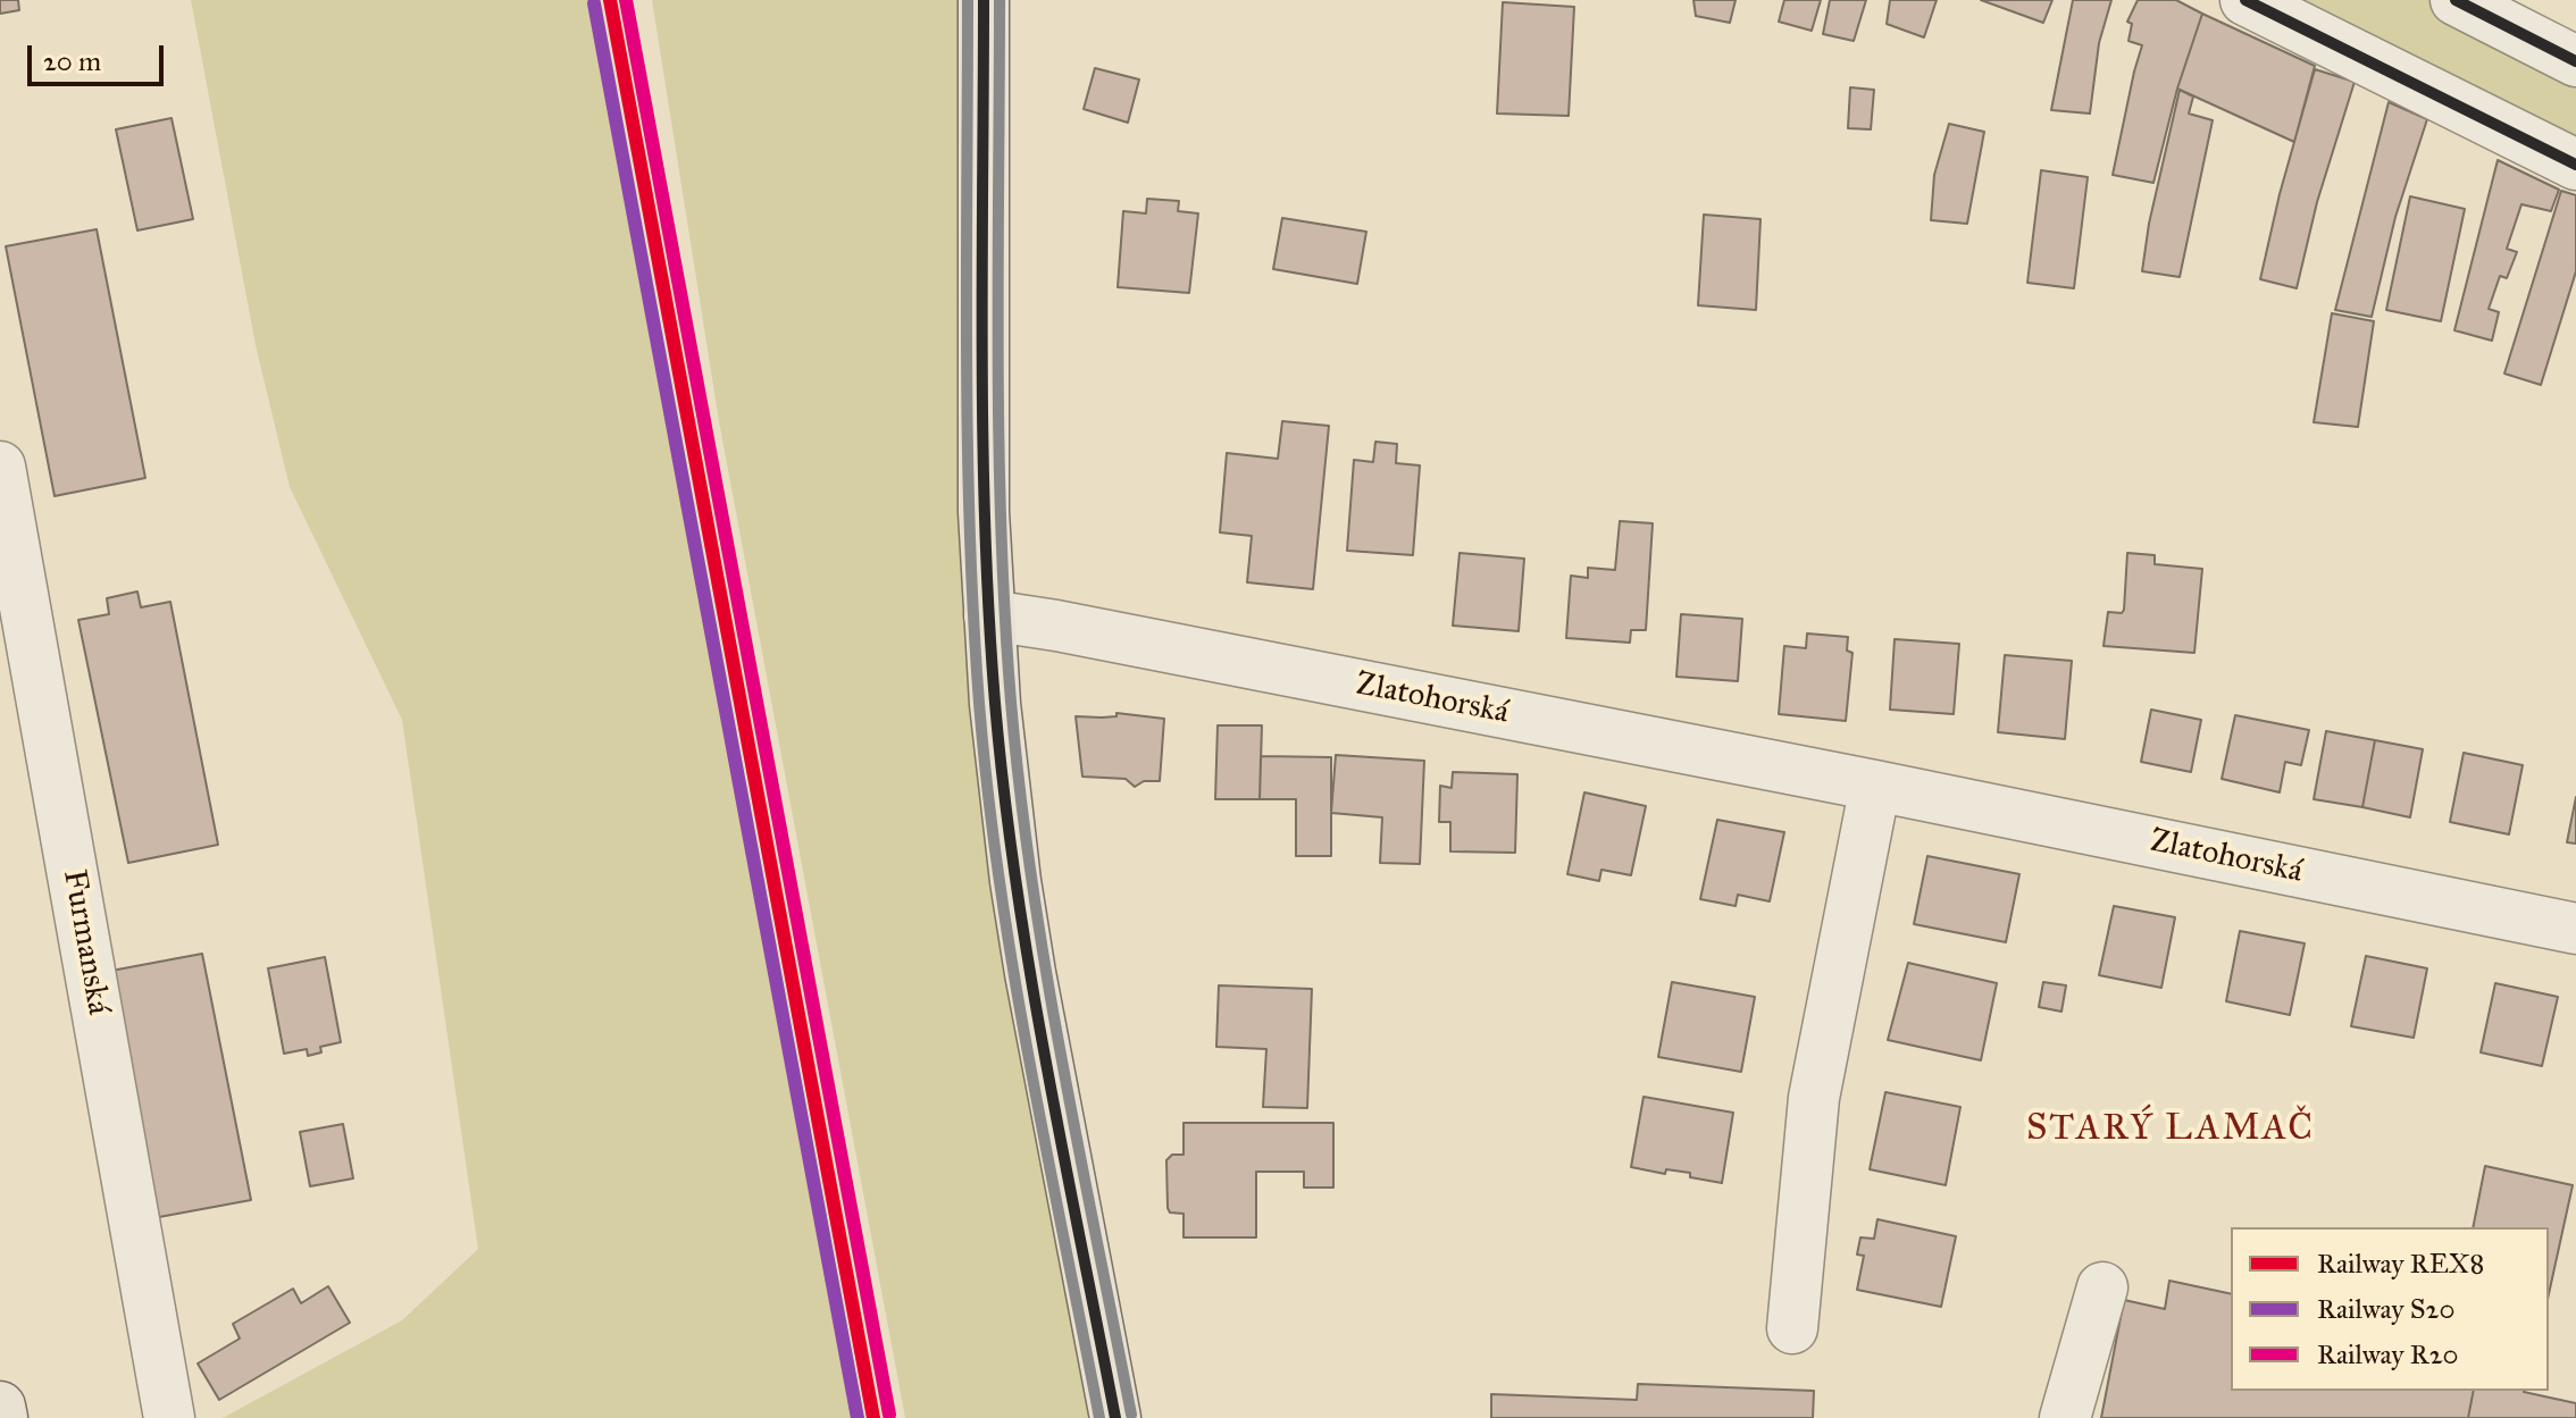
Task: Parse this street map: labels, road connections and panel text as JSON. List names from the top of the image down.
{
  "streets": {
    "street": ["Zlatohorská", "Furmanská"]
  },
  "districts": ["STARÝ LAMAČ"],
  "lines": ["rail line REX8", "rail line R20", "rail line S20"],
  "legend": ["Railway REX8", "Railway S20", "Railway R20"],
  "scale_bar": "20 m"
}
